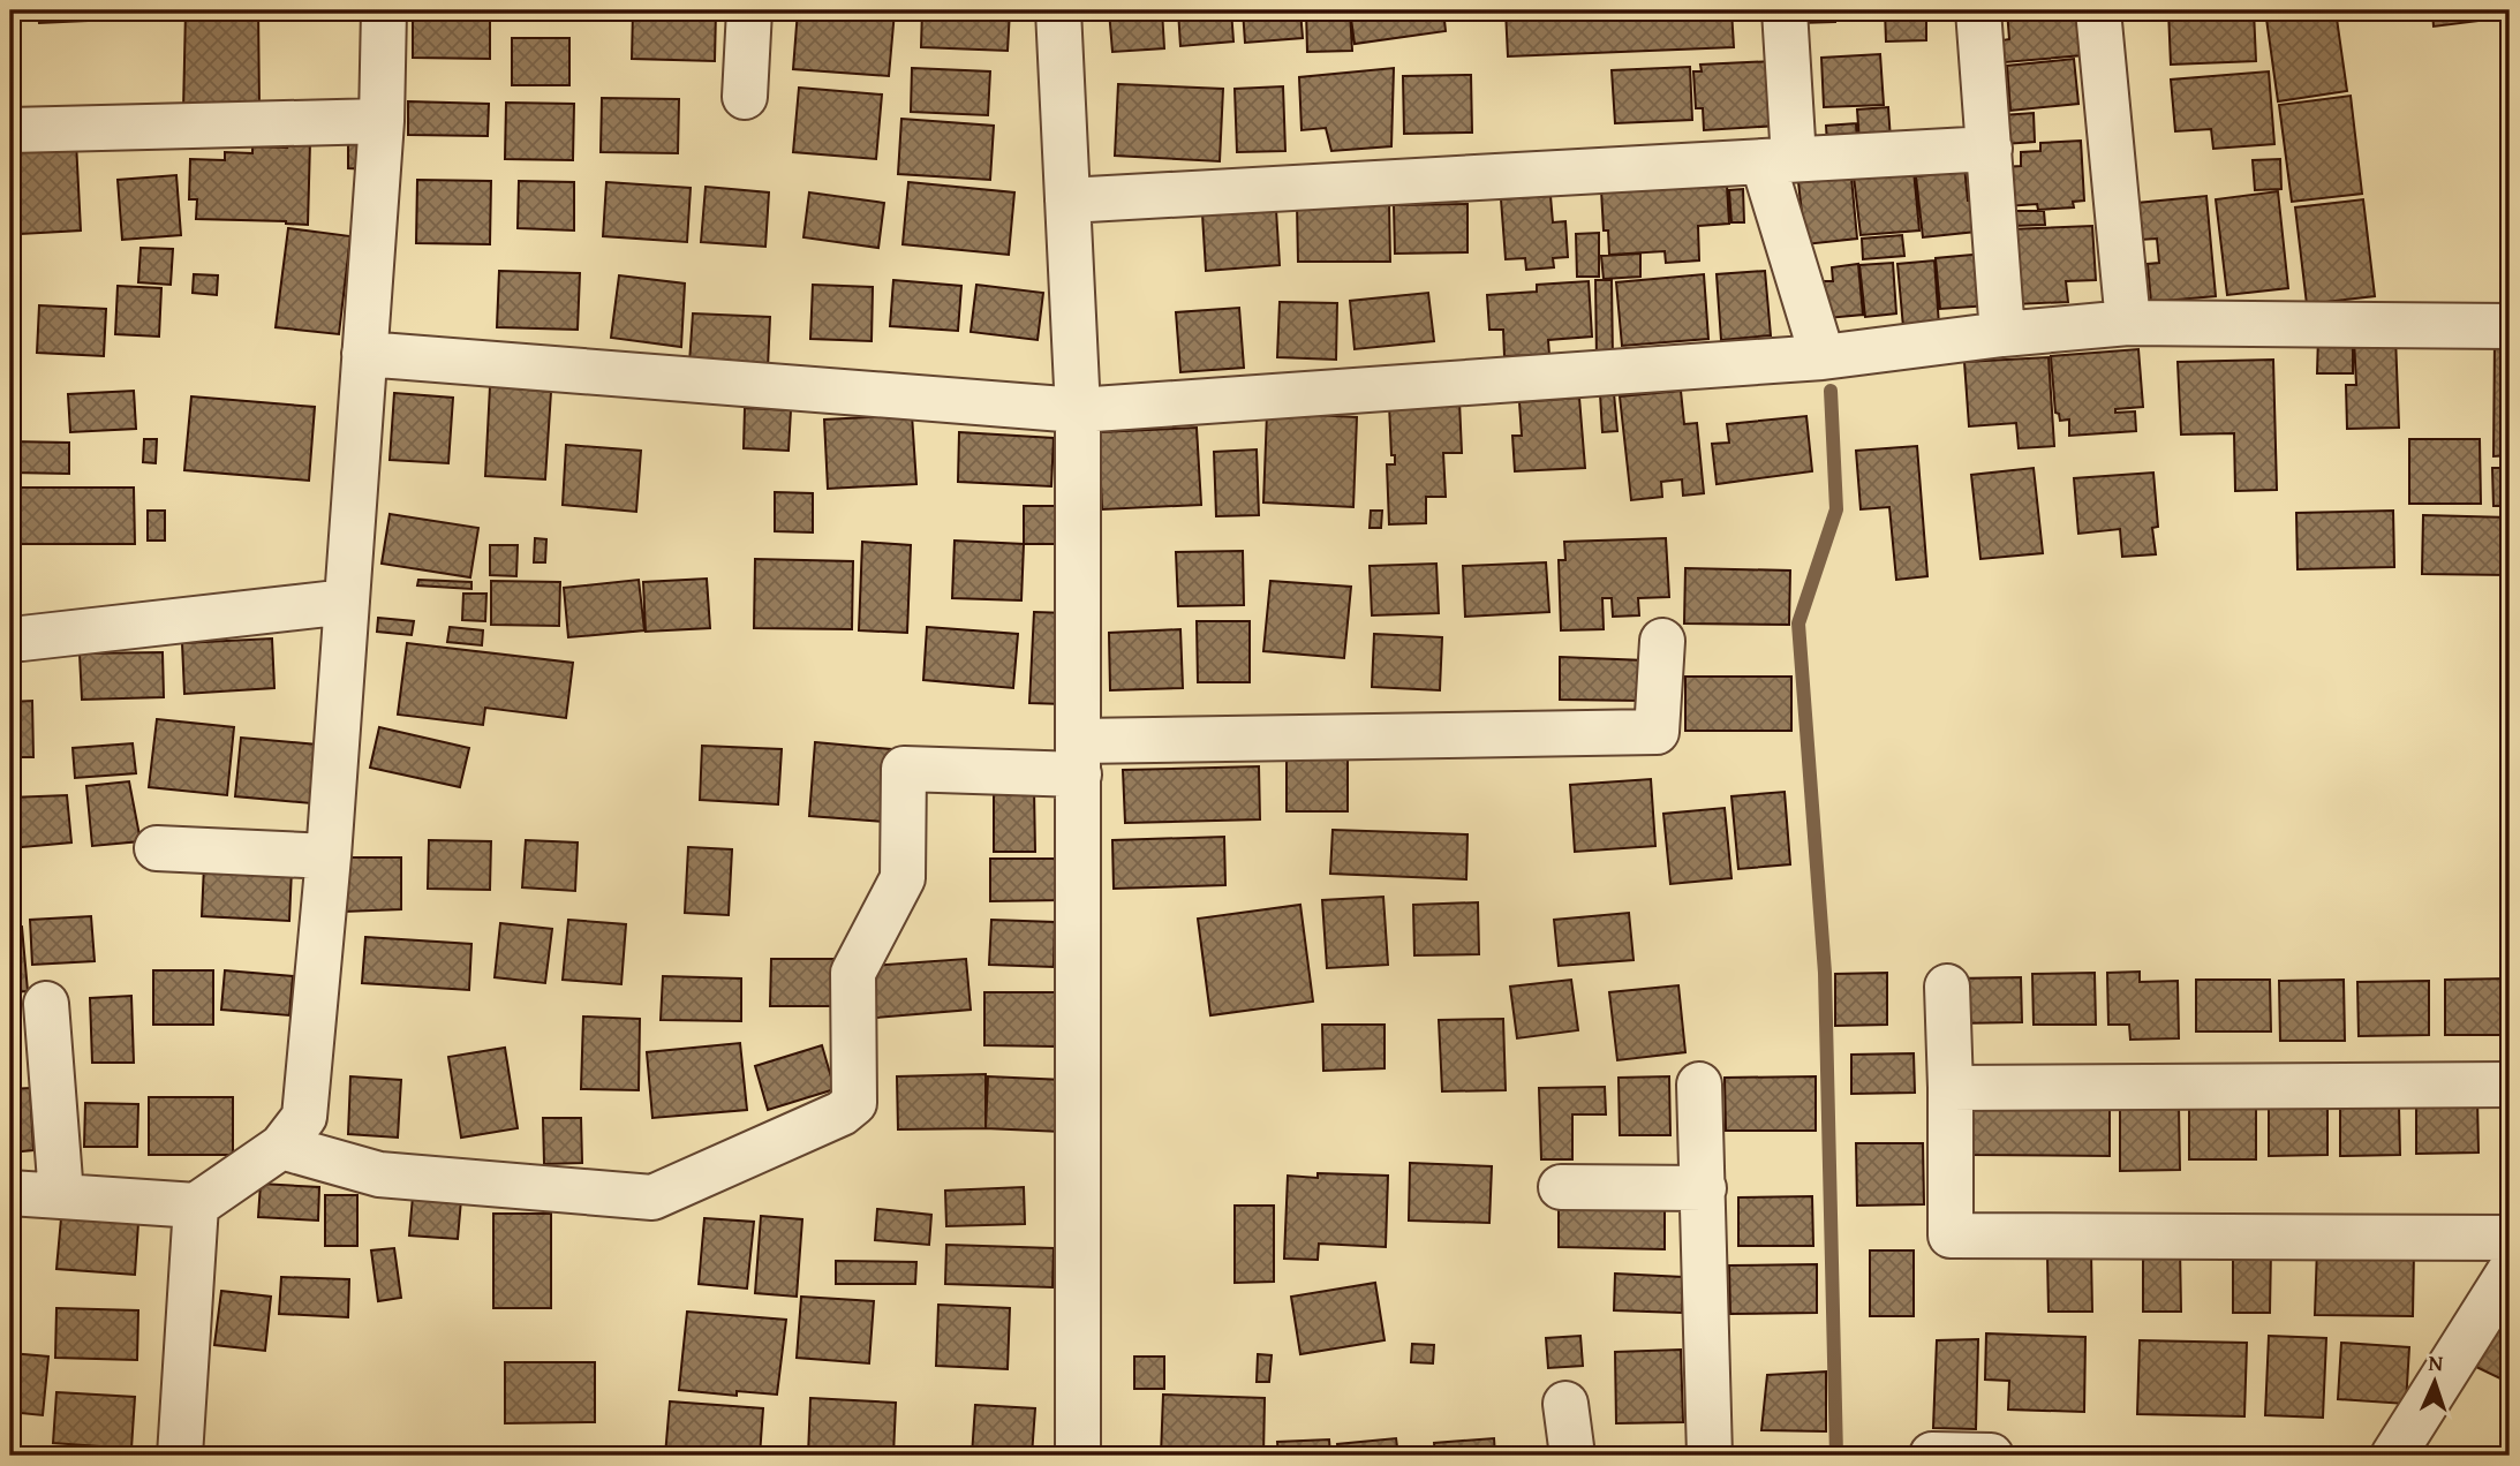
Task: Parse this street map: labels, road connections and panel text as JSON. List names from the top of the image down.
{
  "north": "top"
}
